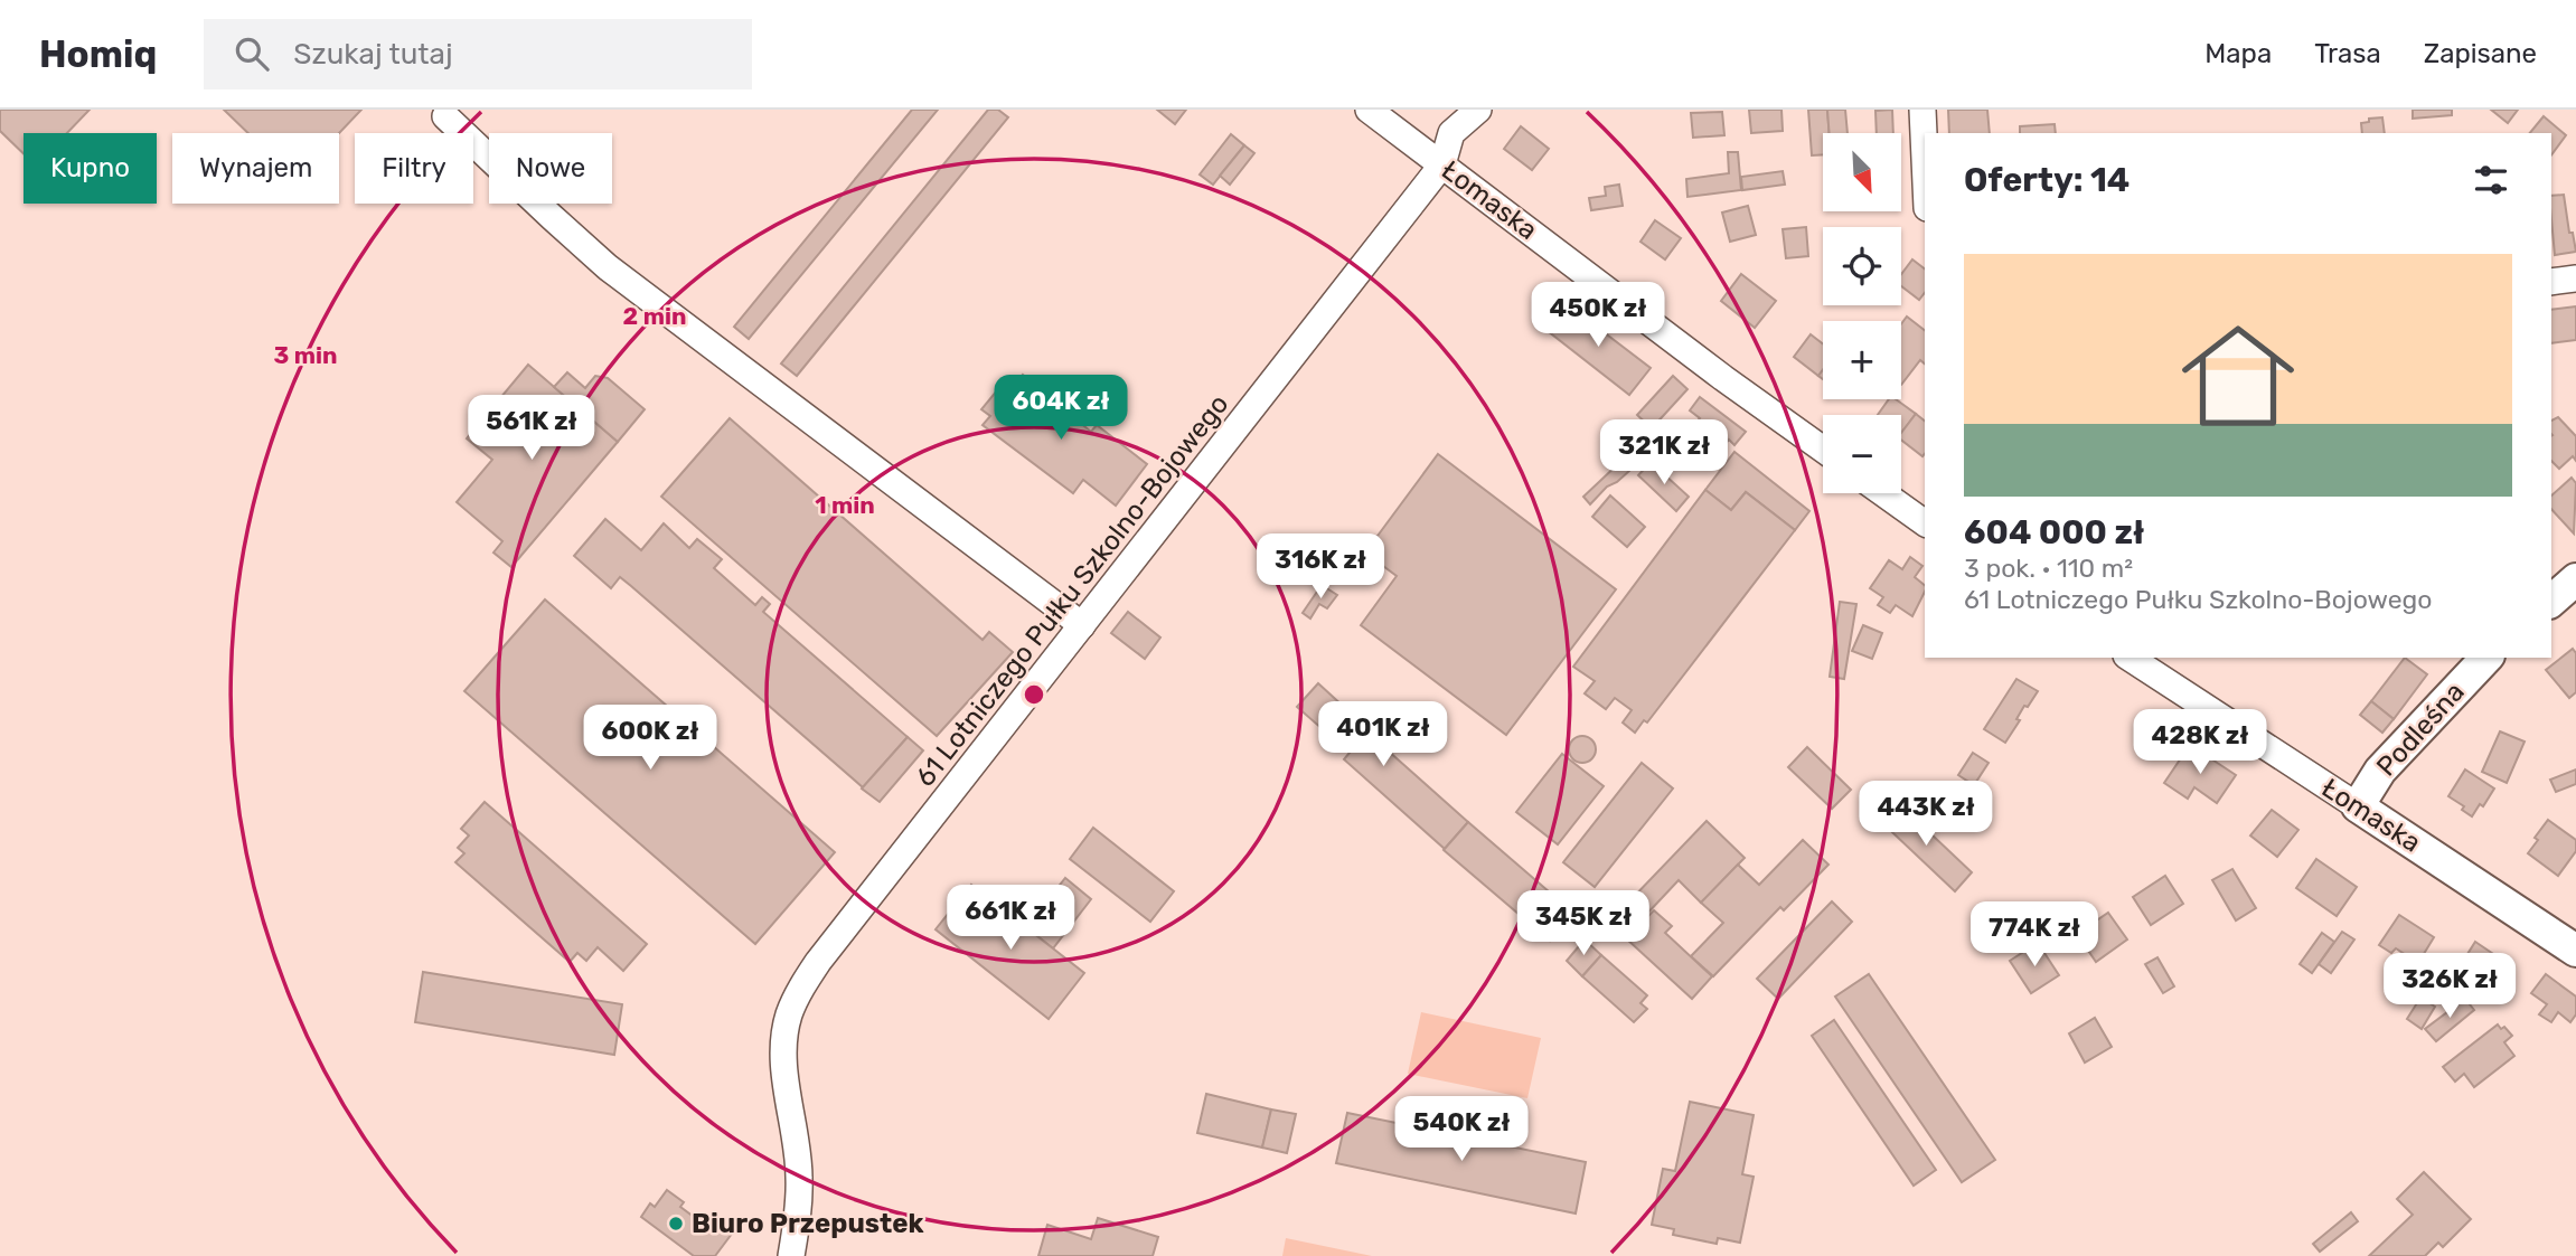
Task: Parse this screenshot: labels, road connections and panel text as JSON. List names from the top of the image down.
{
  "streets": {
    "street": ["Łomaska", "61 Lotniczego Pułku Szkolno-Bojowego", "Podleśna"]
  },
  "crossings": [
    ["Łomaska", "61 Lotniczego Pułku Szkolno-Bojowego"],
    ["Łomaska", "Podleśna"]
  ],
  "places": ["Biuro Przepustek"],
  "north": "bottom right",
  "page": {
    "header": "Homiq",
    "search": "Szukaj tutaj",
    "nav": ["Mapa", "Trasa", "Zapisane"],
    "map_buttons": ["+", "−"],
    "chip": [
      "Kupno",
      "Wynajem",
      "Filtry",
      "Nowe"
    ],
    "heading": "Oferty: 14",
    "list": [
      {
        "name": "604 000 zł",
        "note": "3 pok. · 110 m² · 61 Lotniczego Pułku Szkolno-Bojowego"
      }
    ],
    "price": [
      "450K zł",
      "604K zł",
      "561K zł",
      "321K zł",
      "316K zł",
      "401K zł",
      "600K zł",
      "428K zł",
      "443K zł",
      "661K zł",
      "345K zł",
      "774K zł",
      "326K zł",
      "540K zł"
    ]
  },
  "rings": ["2 min", "3 min", "1 min"]
}
